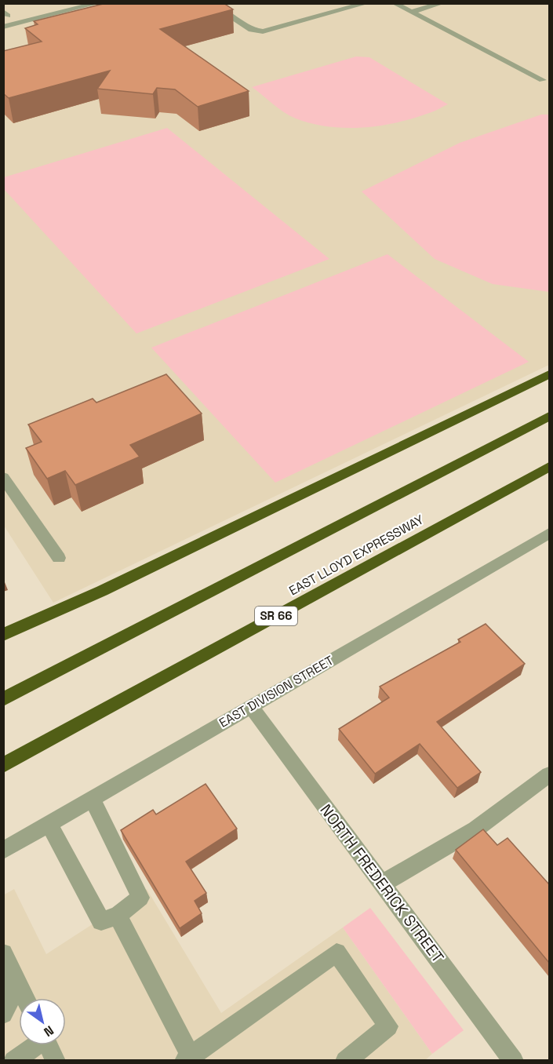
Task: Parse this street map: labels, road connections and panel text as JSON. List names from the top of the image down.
{
  "streets": {
    "highway": ["EAST LLOYD EXPRESSWAY", "SR 66"],
    "street": ["EAST DIVISION STREET", "NORTH FREDERICK STREET"]
  },
  "crossings": [
    ["EAST DIVISION STREET", "NORTH FREDERICK STREET"]
  ],
  "north": "bottom right"
}
